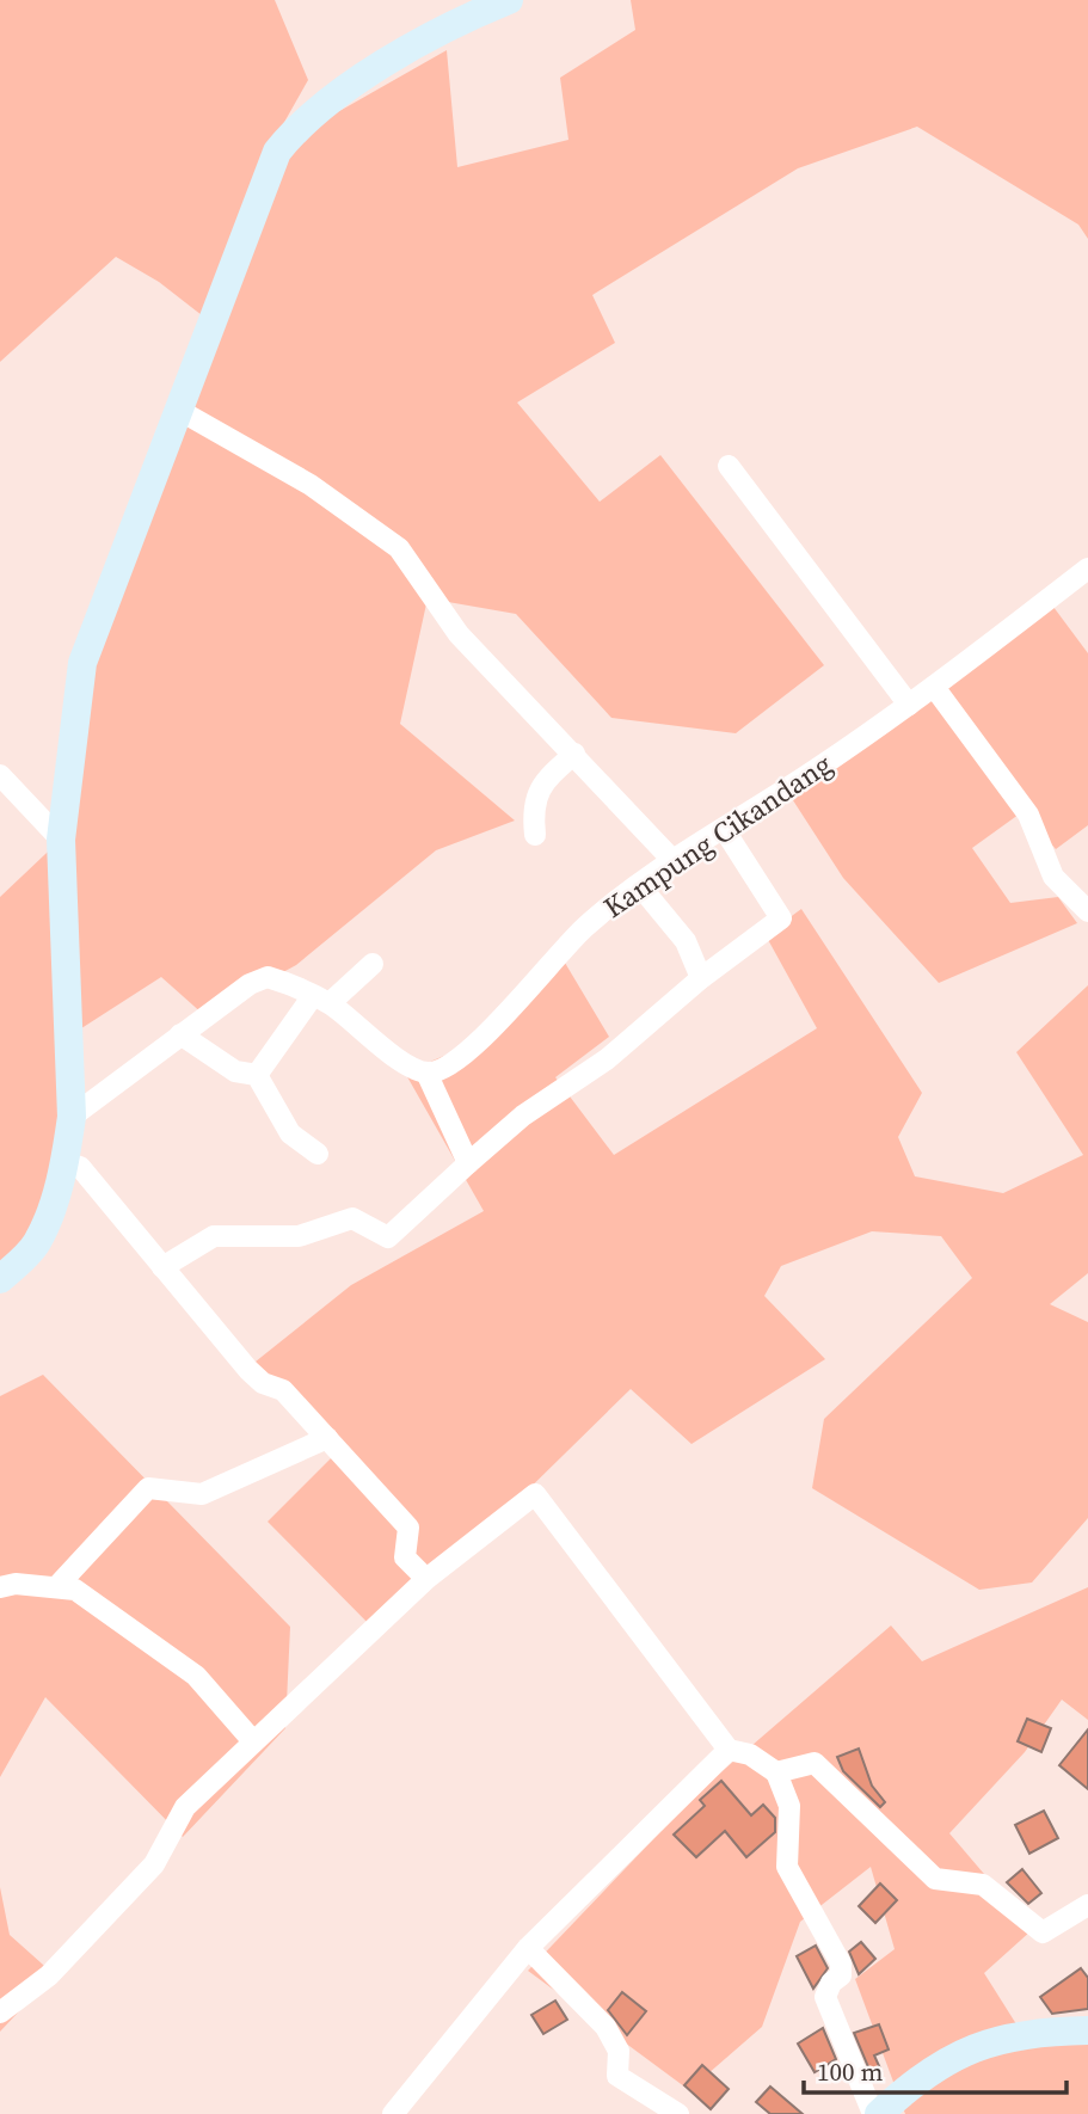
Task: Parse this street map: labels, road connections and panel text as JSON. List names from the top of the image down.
{
  "streets": {
    "street": ["Kampung Cikandang"]
  },
  "scale_bar": "100 m"
}
